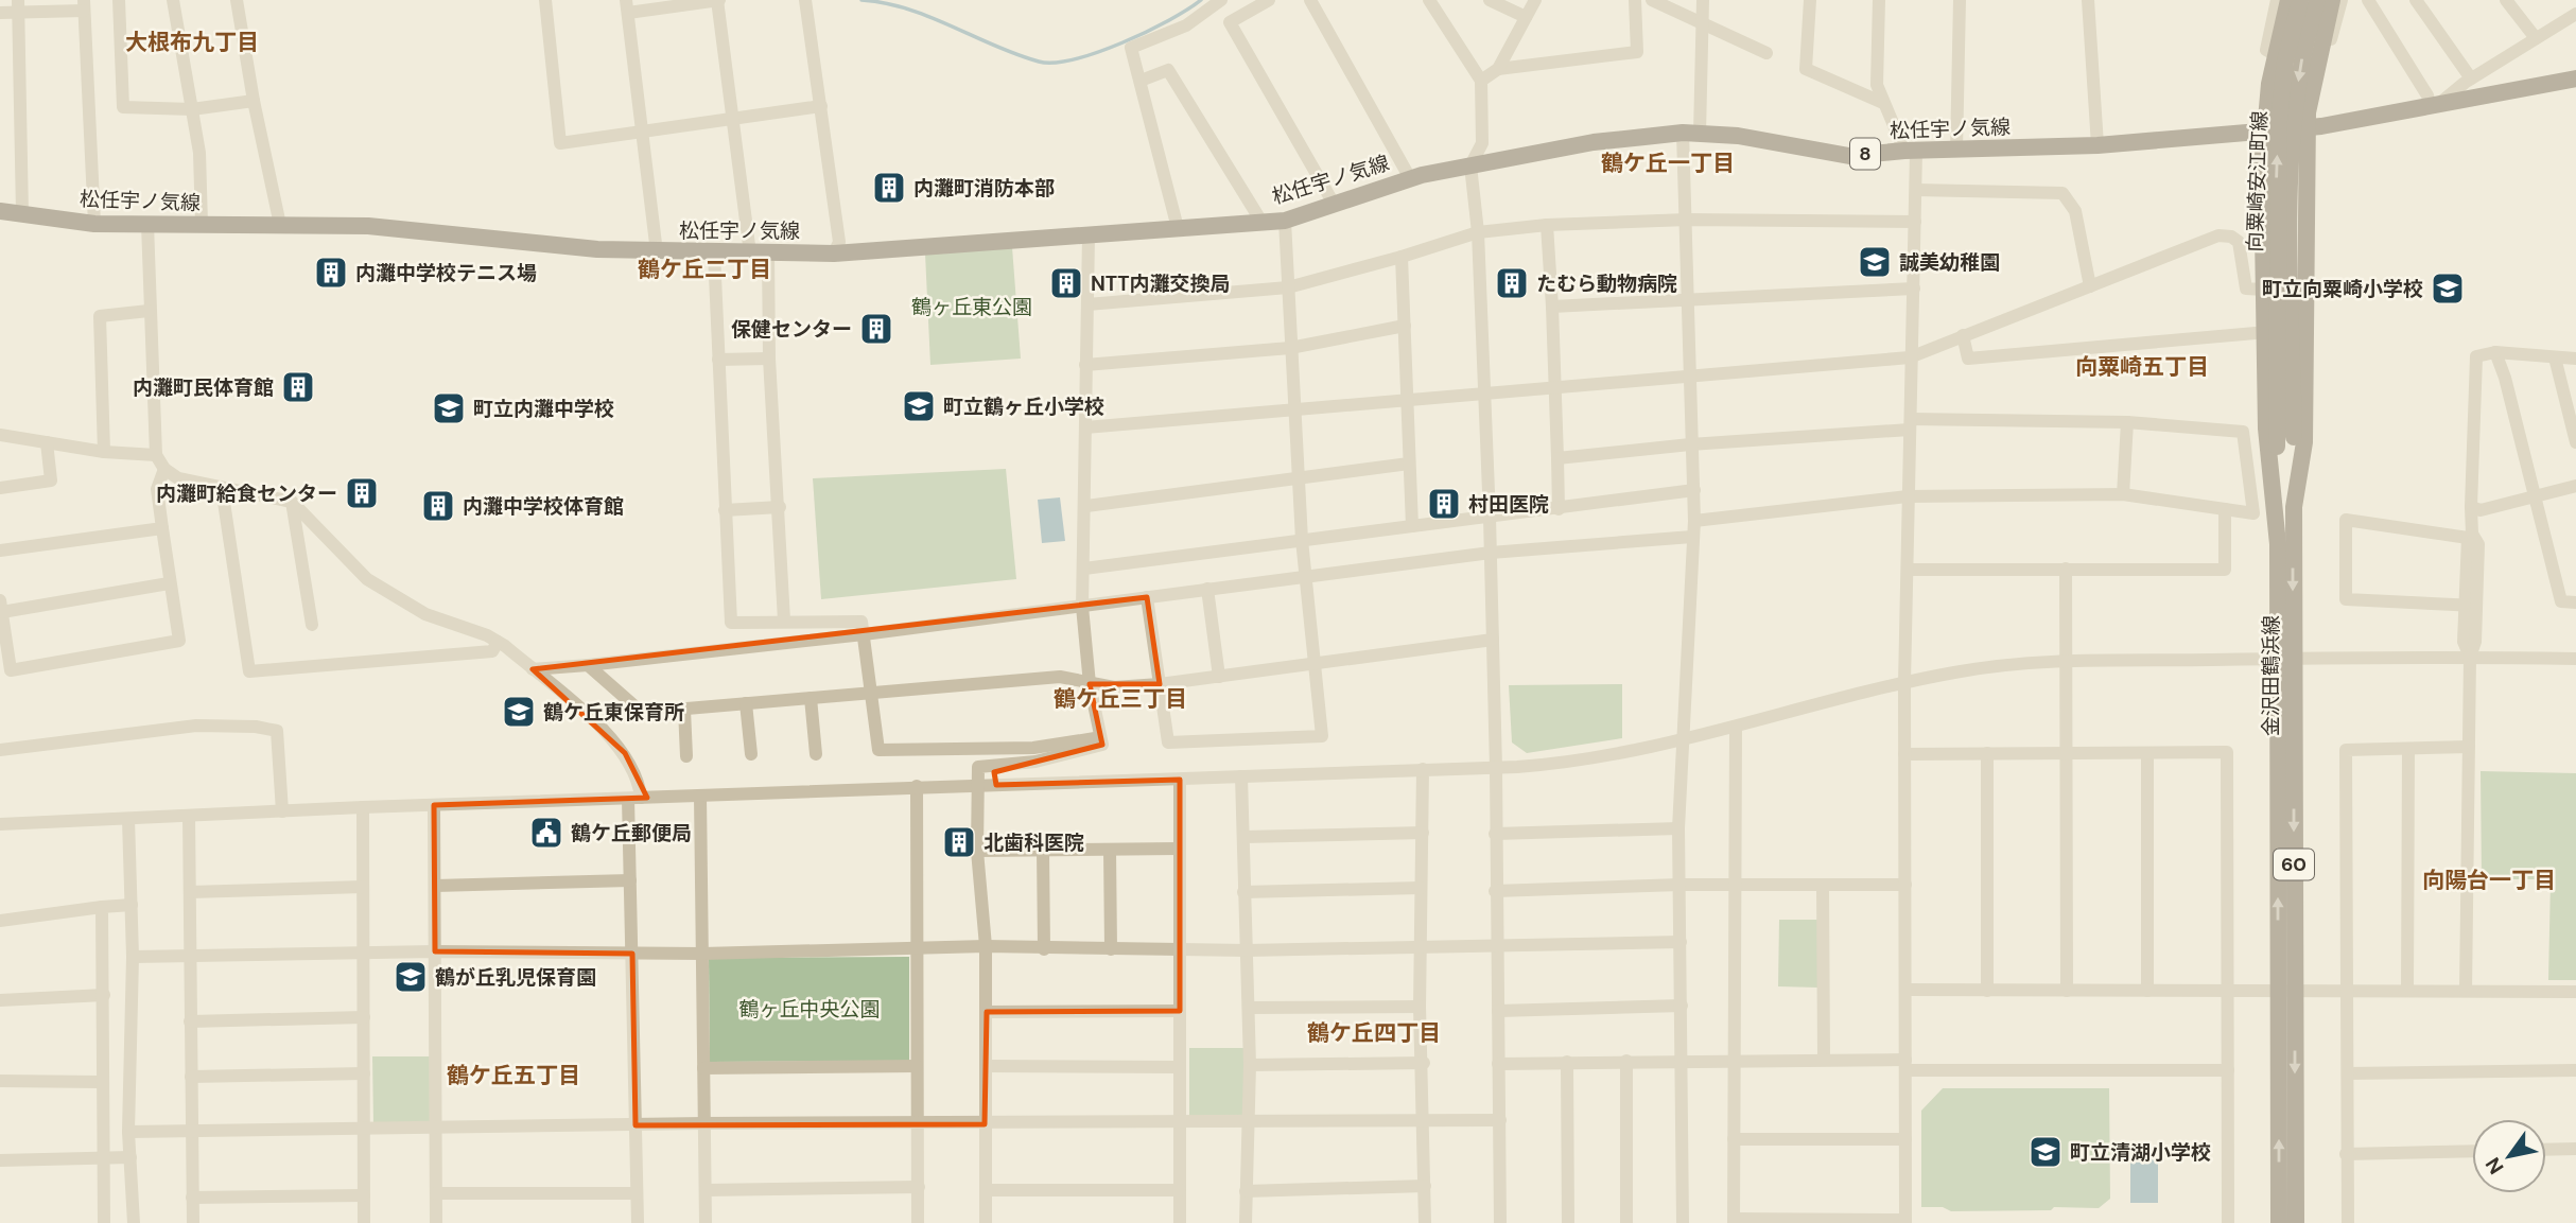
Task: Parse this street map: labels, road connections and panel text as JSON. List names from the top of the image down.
{
  "streets": {
    "main road": [
      "松任宇ノ気線",
      "8",
      "向粟崎安江町線",
      "金沢田鶴浜線",
      "60"
    ]
  },
  "crossings": [
    ["松任宇ノ気線", "金沢田鶴浜線"],
    ["向粟崎安江町線", "金沢田鶴浜線"]
  ],
  "districts": [
    "大根布九丁目",
    "鶴ケ丘一丁目",
    "鶴ケ丘二丁目",
    "向粟崎五丁目",
    "鶴ケ丘三丁目",
    "向陽台一丁目",
    "鶴ケ丘四丁目",
    "鶴ケ丘五丁目"
  ],
  "parks": ["鶴ヶ丘東公園", "鶴ヶ丘中央公園"],
  "places": {
    "building": [
      "内灘町消防本部",
      "内灘中学校テニス場",
      "NTT内灘交換局",
      "たむら動物病院",
      "保健センター",
      "内灘町民体育館",
      "内灘町給食センター",
      "村田医院",
      "内灘中学校体育館",
      "北歯科医院"
    ],
    "school or university": [
      "誠美幼稚園",
      "町立向粟崎小学校",
      "町立鶴ヶ丘小学校",
      "町立内灘中学校",
      "鶴ケ丘東保育所",
      "鶴が丘乳児保育園",
      "町立清湖小学校"
    ],
    "public building": ["鶴ケ丘郵便局"]
  },
  "north": "bottom left"
}
